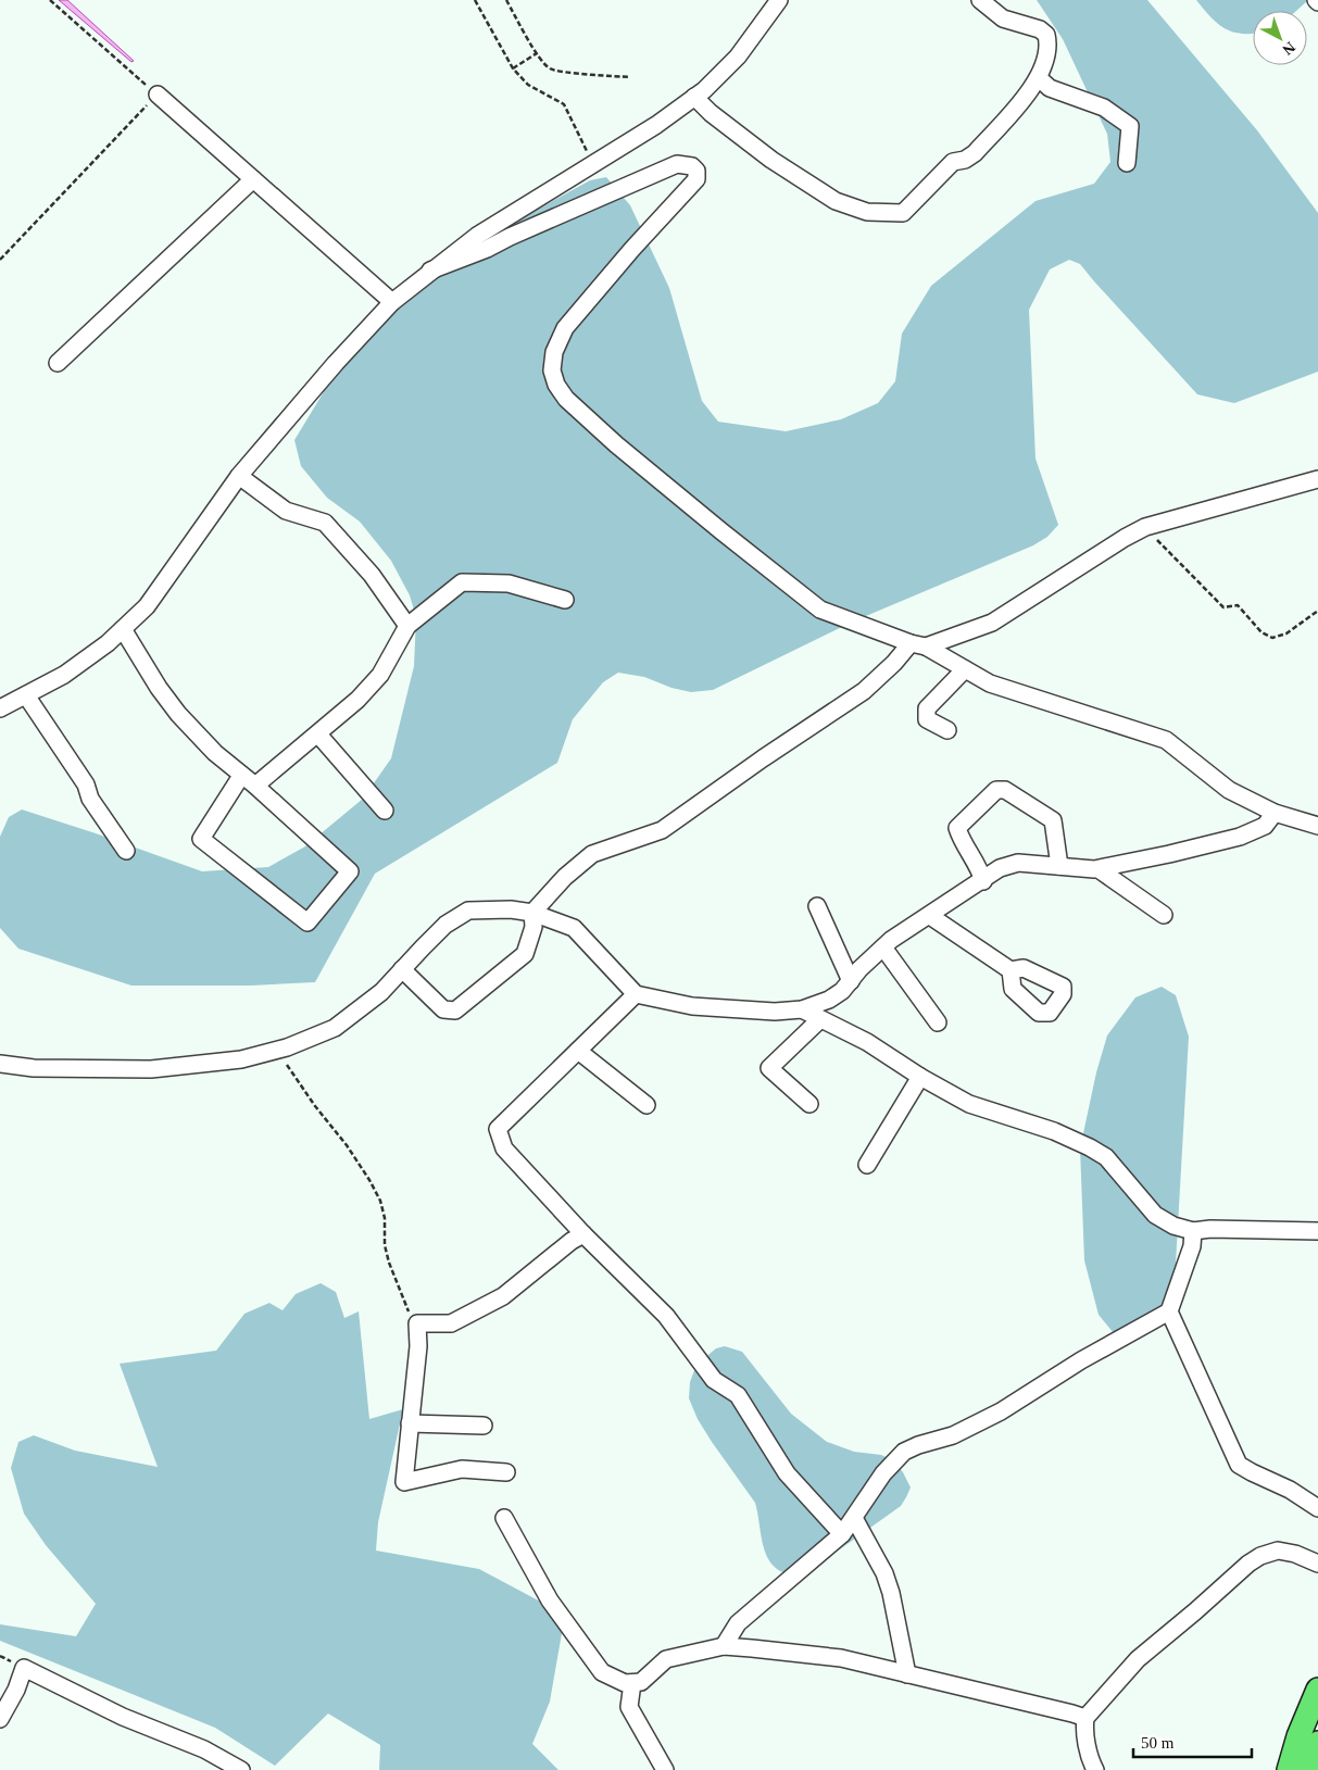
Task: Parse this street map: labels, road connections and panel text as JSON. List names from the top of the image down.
{
  "scale_bar": "50 m",
  "north": "bottom right"
}
